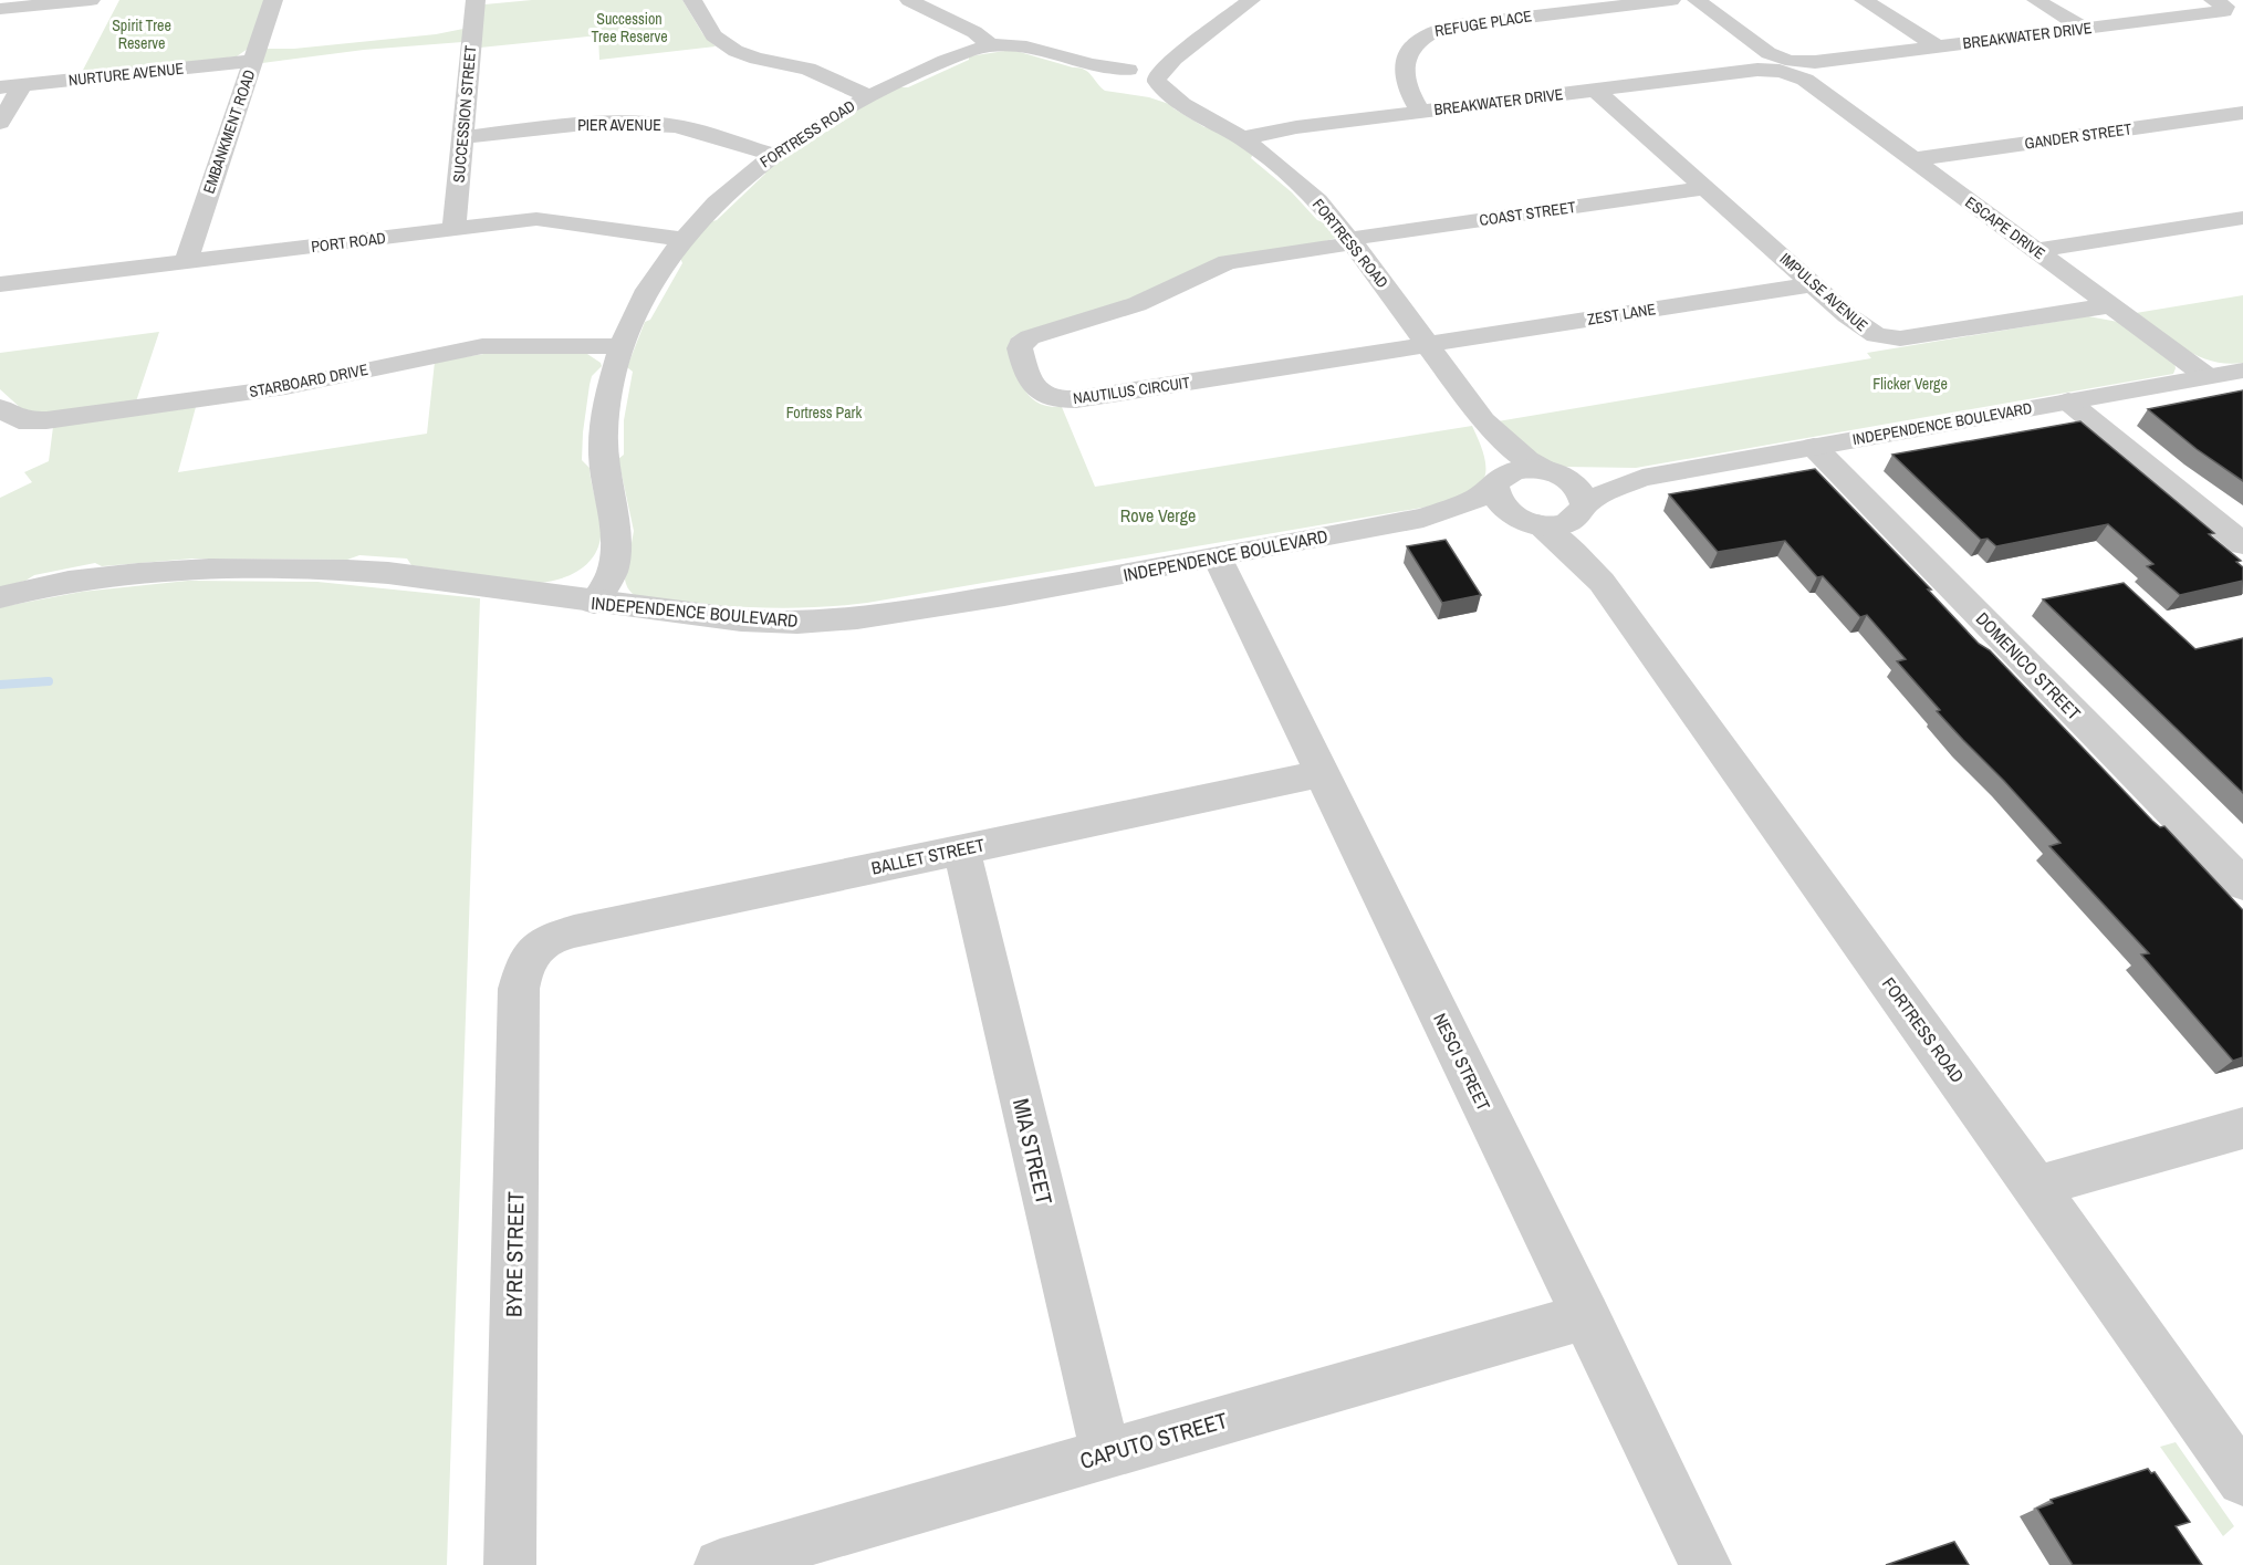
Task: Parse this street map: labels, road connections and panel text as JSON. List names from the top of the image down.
{
  "streets": {
    "street": [
      "REFUGE PLACE",
      "BREAKWATER DRIVE",
      "NURTURE AVENUE",
      "SUCCESSION STREET",
      "PIER AVENUE",
      "EMBANKMENT ROAD",
      "FORTRESS ROAD",
      "GANDER STREET",
      "COAST STREET",
      "ESCAPE DRIVE",
      "PORT ROAD",
      "IMPULSE AVENUE",
      "ZEST LANE",
      "STARBOARD DRIVE",
      "NAUTILUS CIRCUIT",
      "INDEPENDENCE BOULEVARD",
      "DOMENICO STREET",
      "BALLET STREET",
      "NESCI STREET",
      "MIA STREET",
      "BYRE STREET",
      "CAPUTO STREET"
    ]
  },
  "crossings": [
    ["REFUGE PLACE", "BREAKWATER DRIVE"],
    ["BREAKWATER DRIVE", "FORTRESS ROAD"],
    ["BREAKWATER DRIVE", "ESCAPE DRIVE"],
    ["BREAKWATER DRIVE", "IMPULSE AVENUE"],
    ["NURTURE AVENUE", "EMBANKMENT ROAD"],
    ["SUCCESSION STREET", "PIER AVENUE"],
    ["SUCCESSION STREET", "PORT ROAD"],
    ["PIER AVENUE", "FORTRESS ROAD"],
    ["EMBANKMENT ROAD", "PORT ROAD"],
    ["FORTRESS ROAD", "COAST STREET"],
    ["FORTRESS ROAD", "PORT ROAD"],
    ["FORTRESS ROAD", "ZEST LANE"],
    ["FORTRESS ROAD", "STARBOARD DRIVE"],
    ["FORTRESS ROAD", "NAUTILUS CIRCUIT"],
    ["FORTRESS ROAD", "INDEPENDENCE BOULEVARD"],
    ["GANDER STREET", "ESCAPE DRIVE"],
    ["COAST STREET", "IMPULSE AVENUE"],
    ["COAST STREET", "NAUTILUS CIRCUIT"],
    ["ESCAPE DRIVE", "IMPULSE AVENUE"],
    ["ESCAPE DRIVE", "INDEPENDENCE BOULEVARD"],
    ["IMPULSE AVENUE", "ZEST LANE"],
    ["ZEST LANE", "NAUTILUS CIRCUIT"],
    ["INDEPENDENCE BOULEVARD", "DOMENICO STREET"],
    ["INDEPENDENCE BOULEVARD", "NESCI STREET"],
    ["BALLET STREET", "NESCI STREET"],
    ["BALLET STREET", "MIA STREET"],
    ["BALLET STREET", "BYRE STREET"],
    ["NESCI STREET", "CAPUTO STREET"],
    ["MIA STREET", "CAPUTO STREET"]
  ],
  "parks": [
    "Succession Tree Reserve",
    "Spirit Tree Reserve",
    "Flicker Verge",
    "Fortress Park",
    "Rove Verge"
  ]
}
